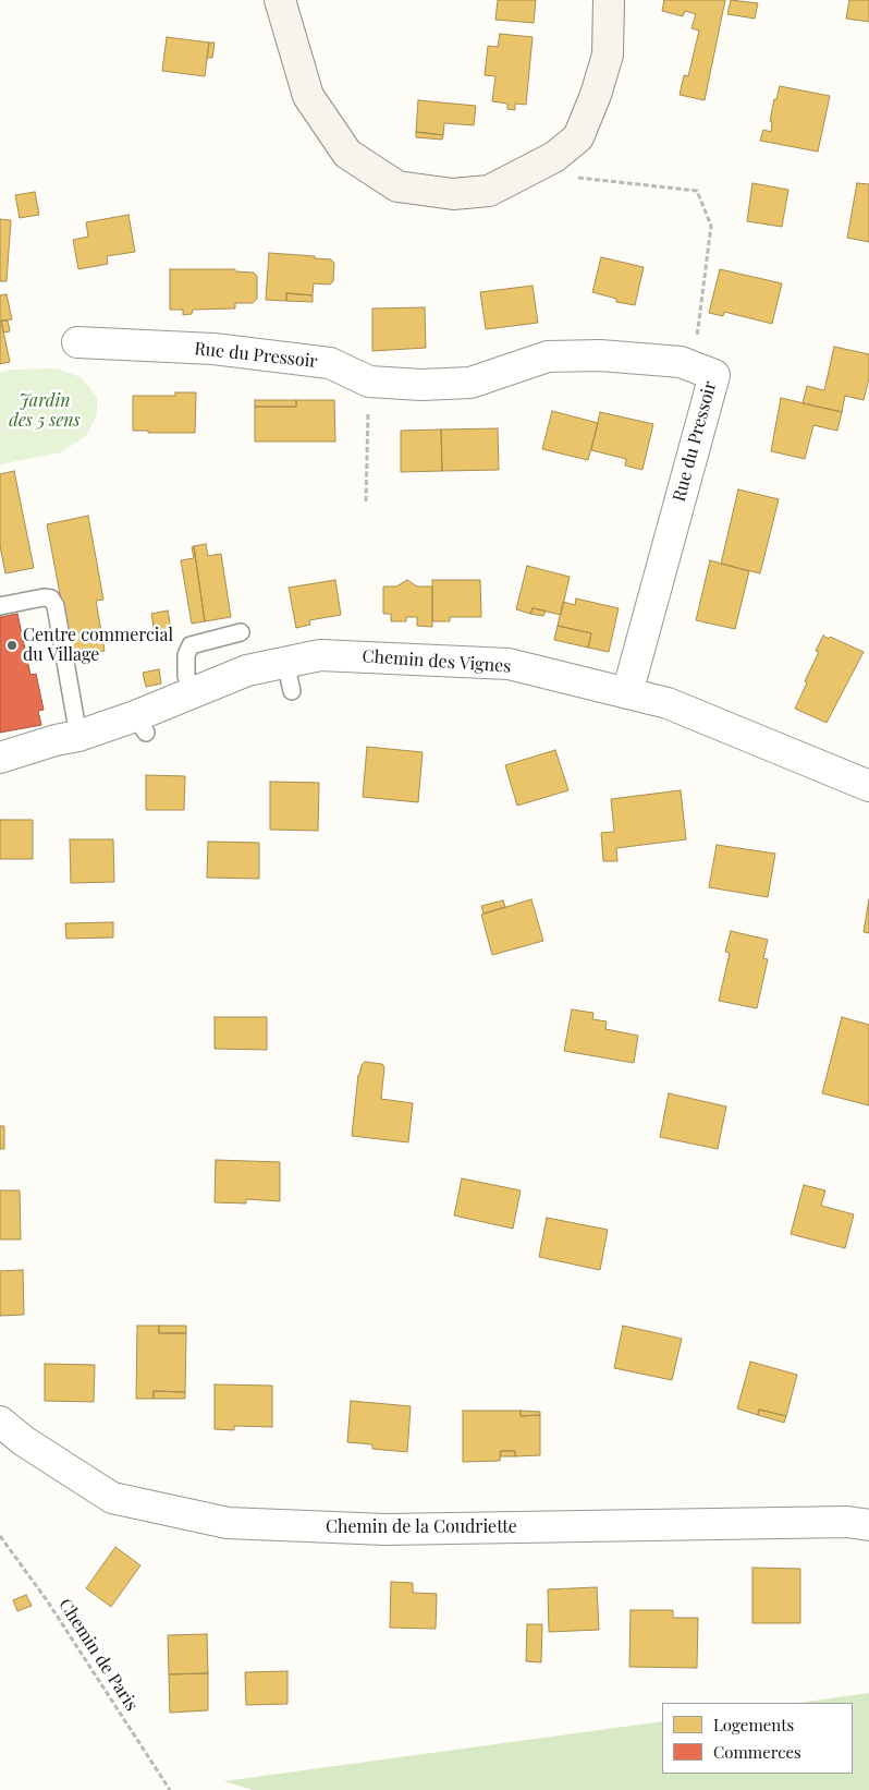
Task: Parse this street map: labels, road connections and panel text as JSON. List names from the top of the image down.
{
  "streets": {
    "street": ["Rue du Pressoir", "Chemin des Vignes", "Chemin de la Coudriette"],
    "path": ["Chemin de Paris"]
  },
  "crossings": [
    ["Rue du Pressoir", "Chemin des Vignes"]
  ],
  "parks": ["Jardin des 5 sens"],
  "places": ["Centre commercial du Village"],
  "legend": ["Logements", "Commerces"]
}
